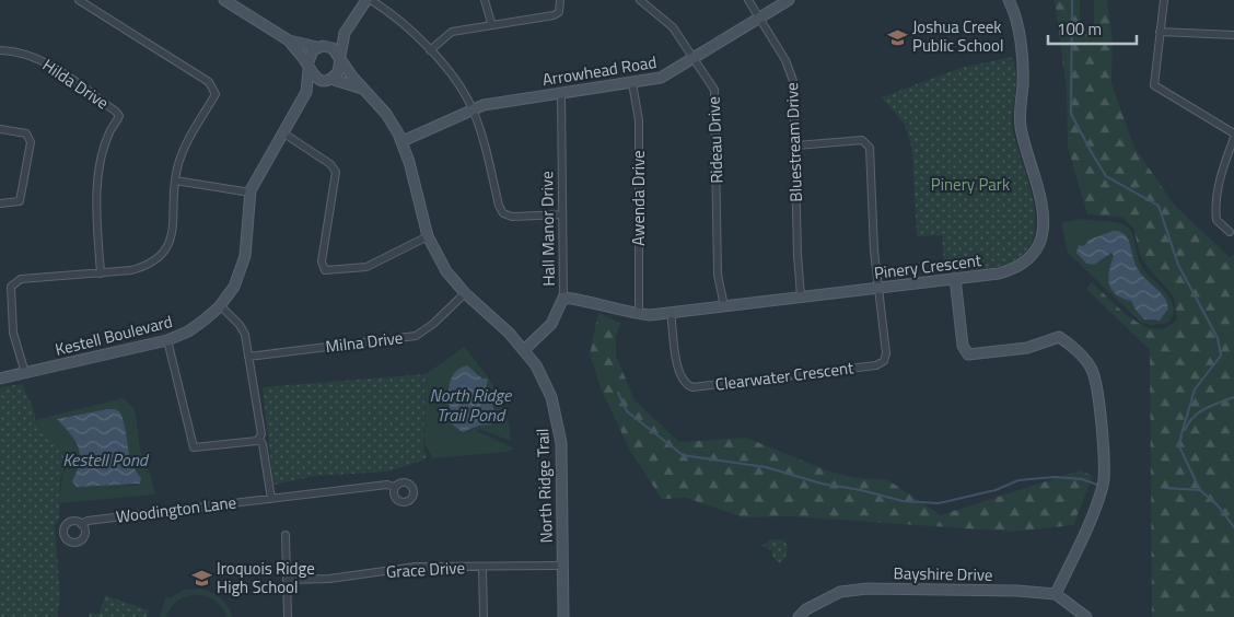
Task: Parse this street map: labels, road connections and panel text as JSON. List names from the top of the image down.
{
  "streets": {
    "street": [
      "Arrowhead Road",
      "Hilda Drive",
      "Rideau Drive",
      "Bluestream Drive",
      "Awenda Drive",
      "Hall Manor Drive",
      "Pinery Crescent",
      "Kestell Boulevard",
      "Milna Drive",
      "Clearwater Crescent",
      "North Ridge Trail",
      "Woodington Lane",
      "Grace Drive",
      "Bayshire Drive"
    ]
  },
  "crossings": [
    ["Arrowhead Road", "Rideau Drive"],
    ["Arrowhead Road", "Bluestream Drive"],
    ["Arrowhead Road", "Awenda Drive"],
    ["Arrowhead Road", "Hall Manor Drive"],
    ["Arrowhead Road", "North Ridge Trail"],
    ["Rideau Drive", "Pinery Crescent"],
    ["Bluestream Drive", "Pinery Crescent"],
    ["Awenda Drive", "Pinery Crescent"],
    ["Hall Manor Drive", "Pinery Crescent"],
    ["Hall Manor Drive", "North Ridge Trail"],
    ["Pinery Crescent", "Clearwater Crescent"],
    ["Kestell Boulevard", "North Ridge Trail"],
    ["Milna Drive", "North Ridge Trail"],
    ["North Ridge Trail", "Grace Drive"]
  ],
  "water": ["North Ridge Trail Pond", "Kestell Pond"],
  "parks": ["Pinery Park"],
  "places": {
    "school or university": ["Joshua Creek Public School", "Iroquois Ridge High School"]
  },
  "scale_bar": "100 m"
}
